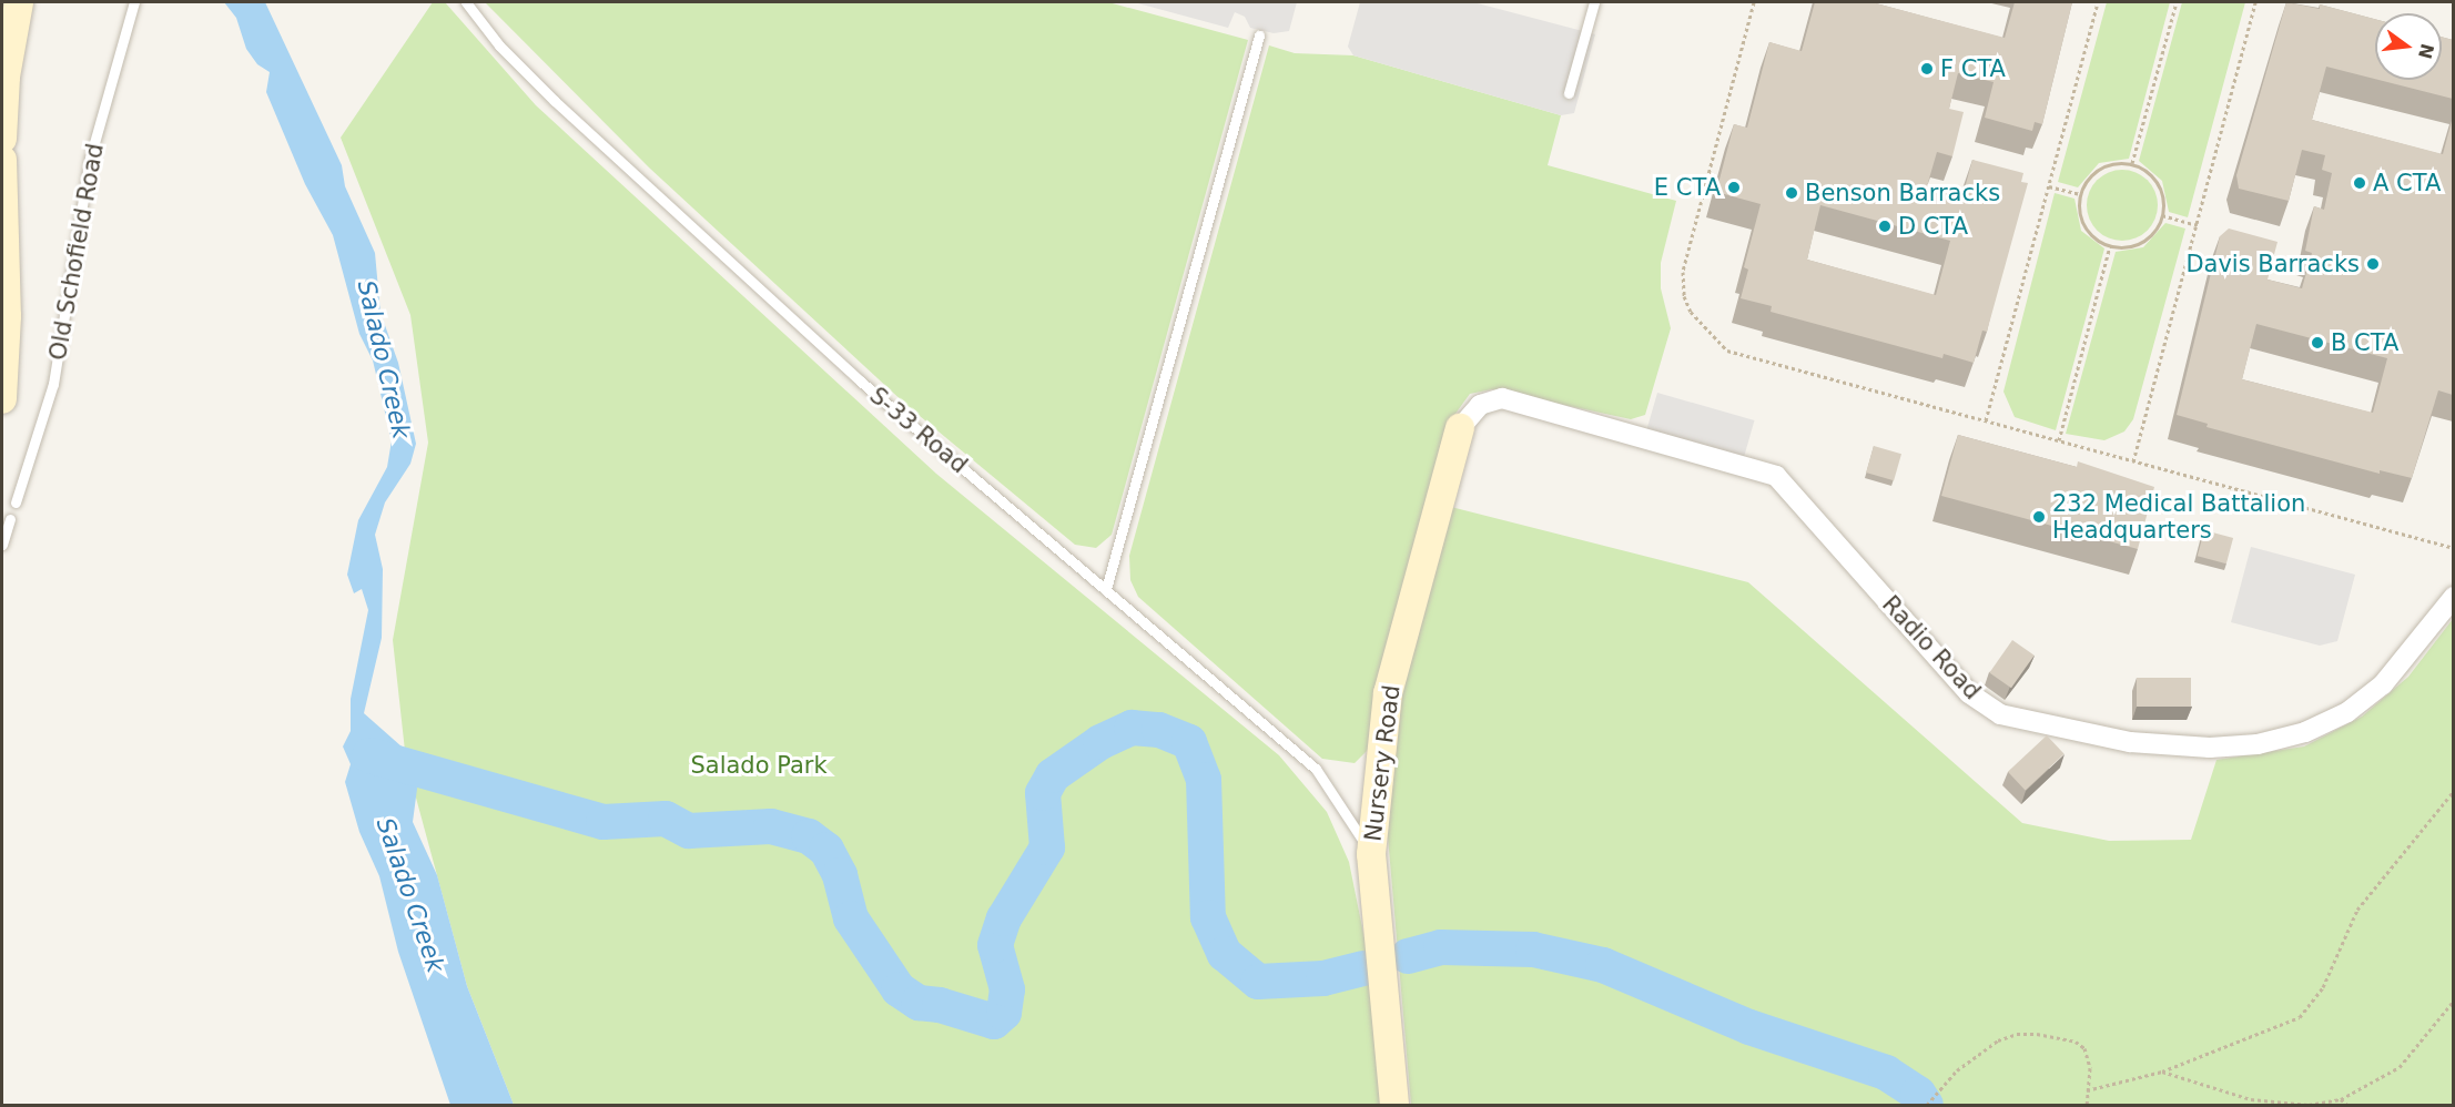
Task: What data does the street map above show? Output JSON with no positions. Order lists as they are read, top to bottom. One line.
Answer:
{"streets":{"street":["Radio Road","Nursery Road"],"lane":["Old Schofield Road","S-33 Road"]},"crossings":[["S-33 Road","Nursery Road"],["Radio Road","Nursery Road"]],"water":["Salado Creek"],"parks":["Salado Park"],"places":["F CTA","A CTA","E CTA","Benson Barracks","D CTA","Davis Barracks","B CTA","232 Medical Battalion Headquarters"],"north":"right"}
